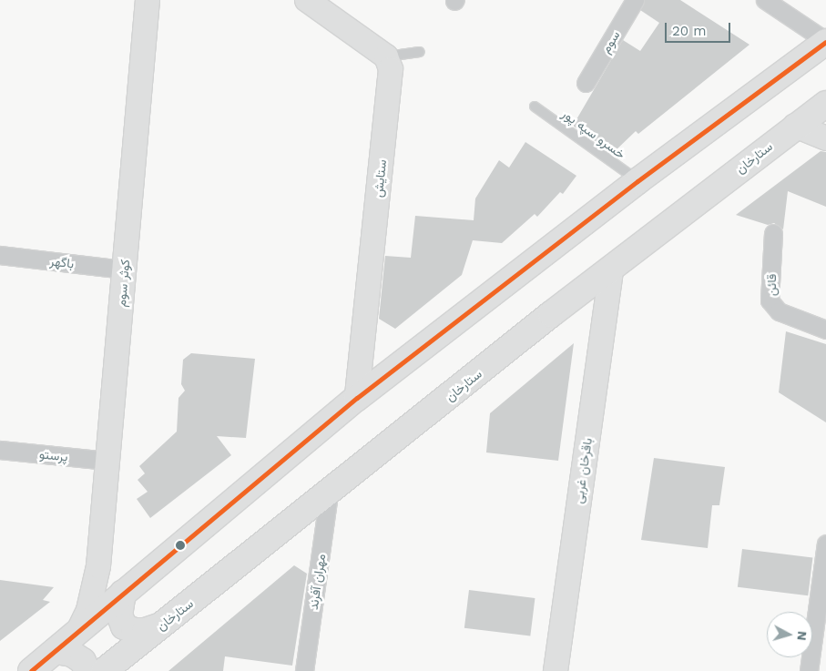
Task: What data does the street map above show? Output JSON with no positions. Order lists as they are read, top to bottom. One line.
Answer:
{"streets":{"main road":["ستارخان"],"street":["سوم","ستایش","باگهر","کوثر سوم","قائن","پرستو","باقرخان غربی","مهران آفرند"],"lane":["خسرو سپه پور"]},"crossings":[["ستارخان","باقرخان غربی"],["ستارخان","مهران آفرند"],["باگهر","کوثر سوم"],["کوثر سوم","پرستو"]],"scale_bar":"20 m","north":"right"}
